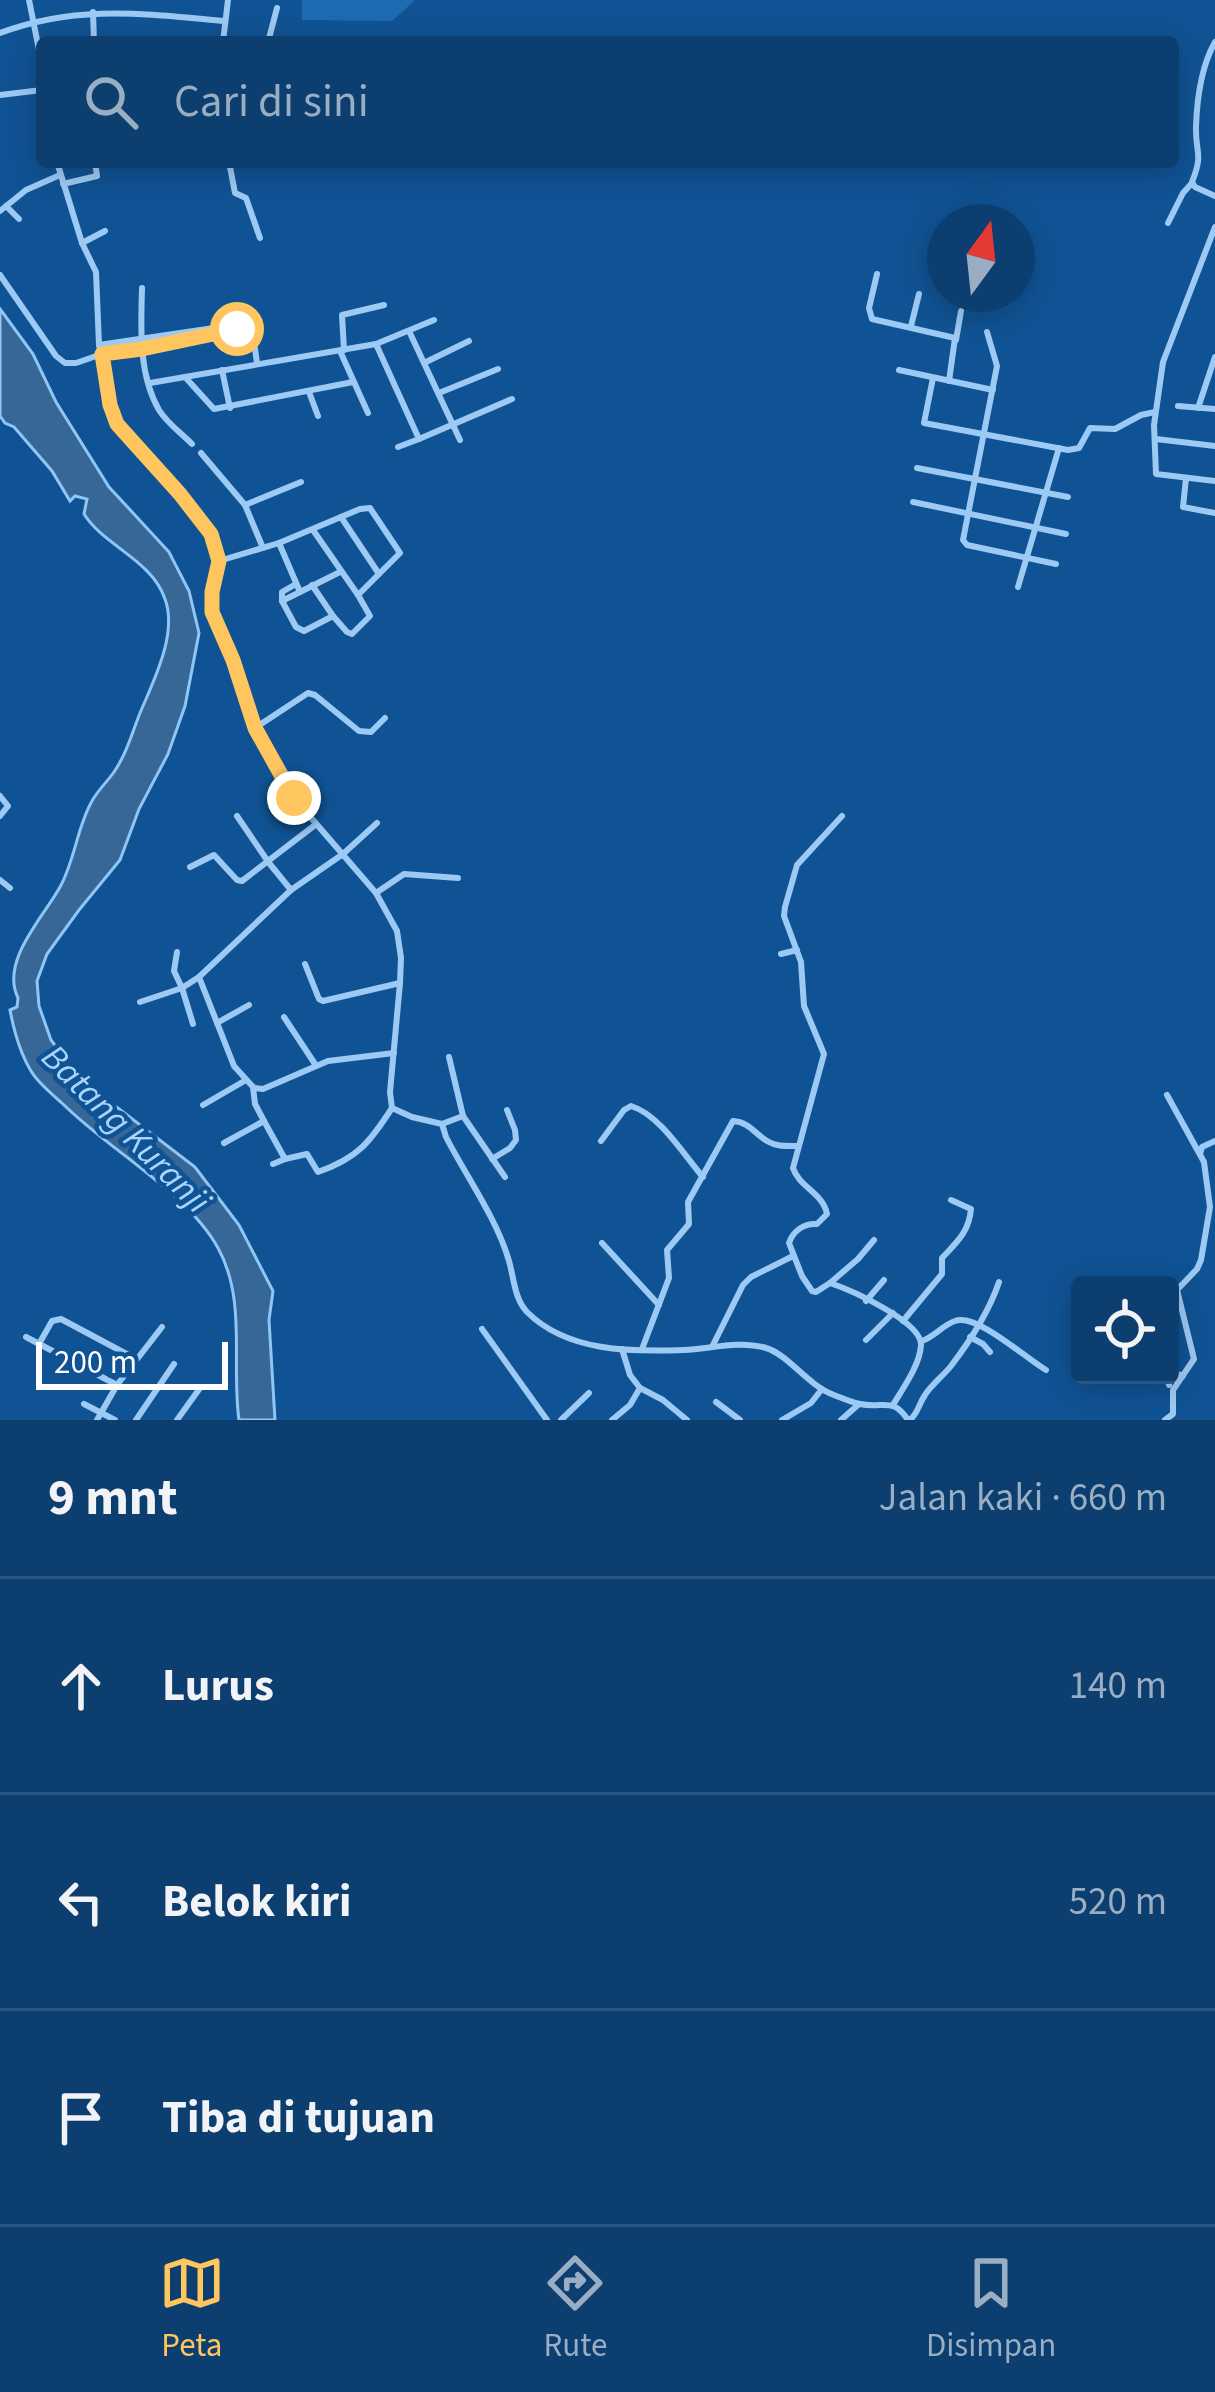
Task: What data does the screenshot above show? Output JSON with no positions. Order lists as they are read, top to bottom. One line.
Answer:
{"water":["Batang Kuranji"],"scale_bar":"200 m","north":"top","page":{"search":"Cari di sini","scale":"200 m","heading":["9 mnt","Jalan kaki · 660 m"],"list":[["Lurus","140 m"],["Belok kiri","520 m"],"Tiba di tujuan"],"nav":["Peta","Rute","Disimpan"]}}
